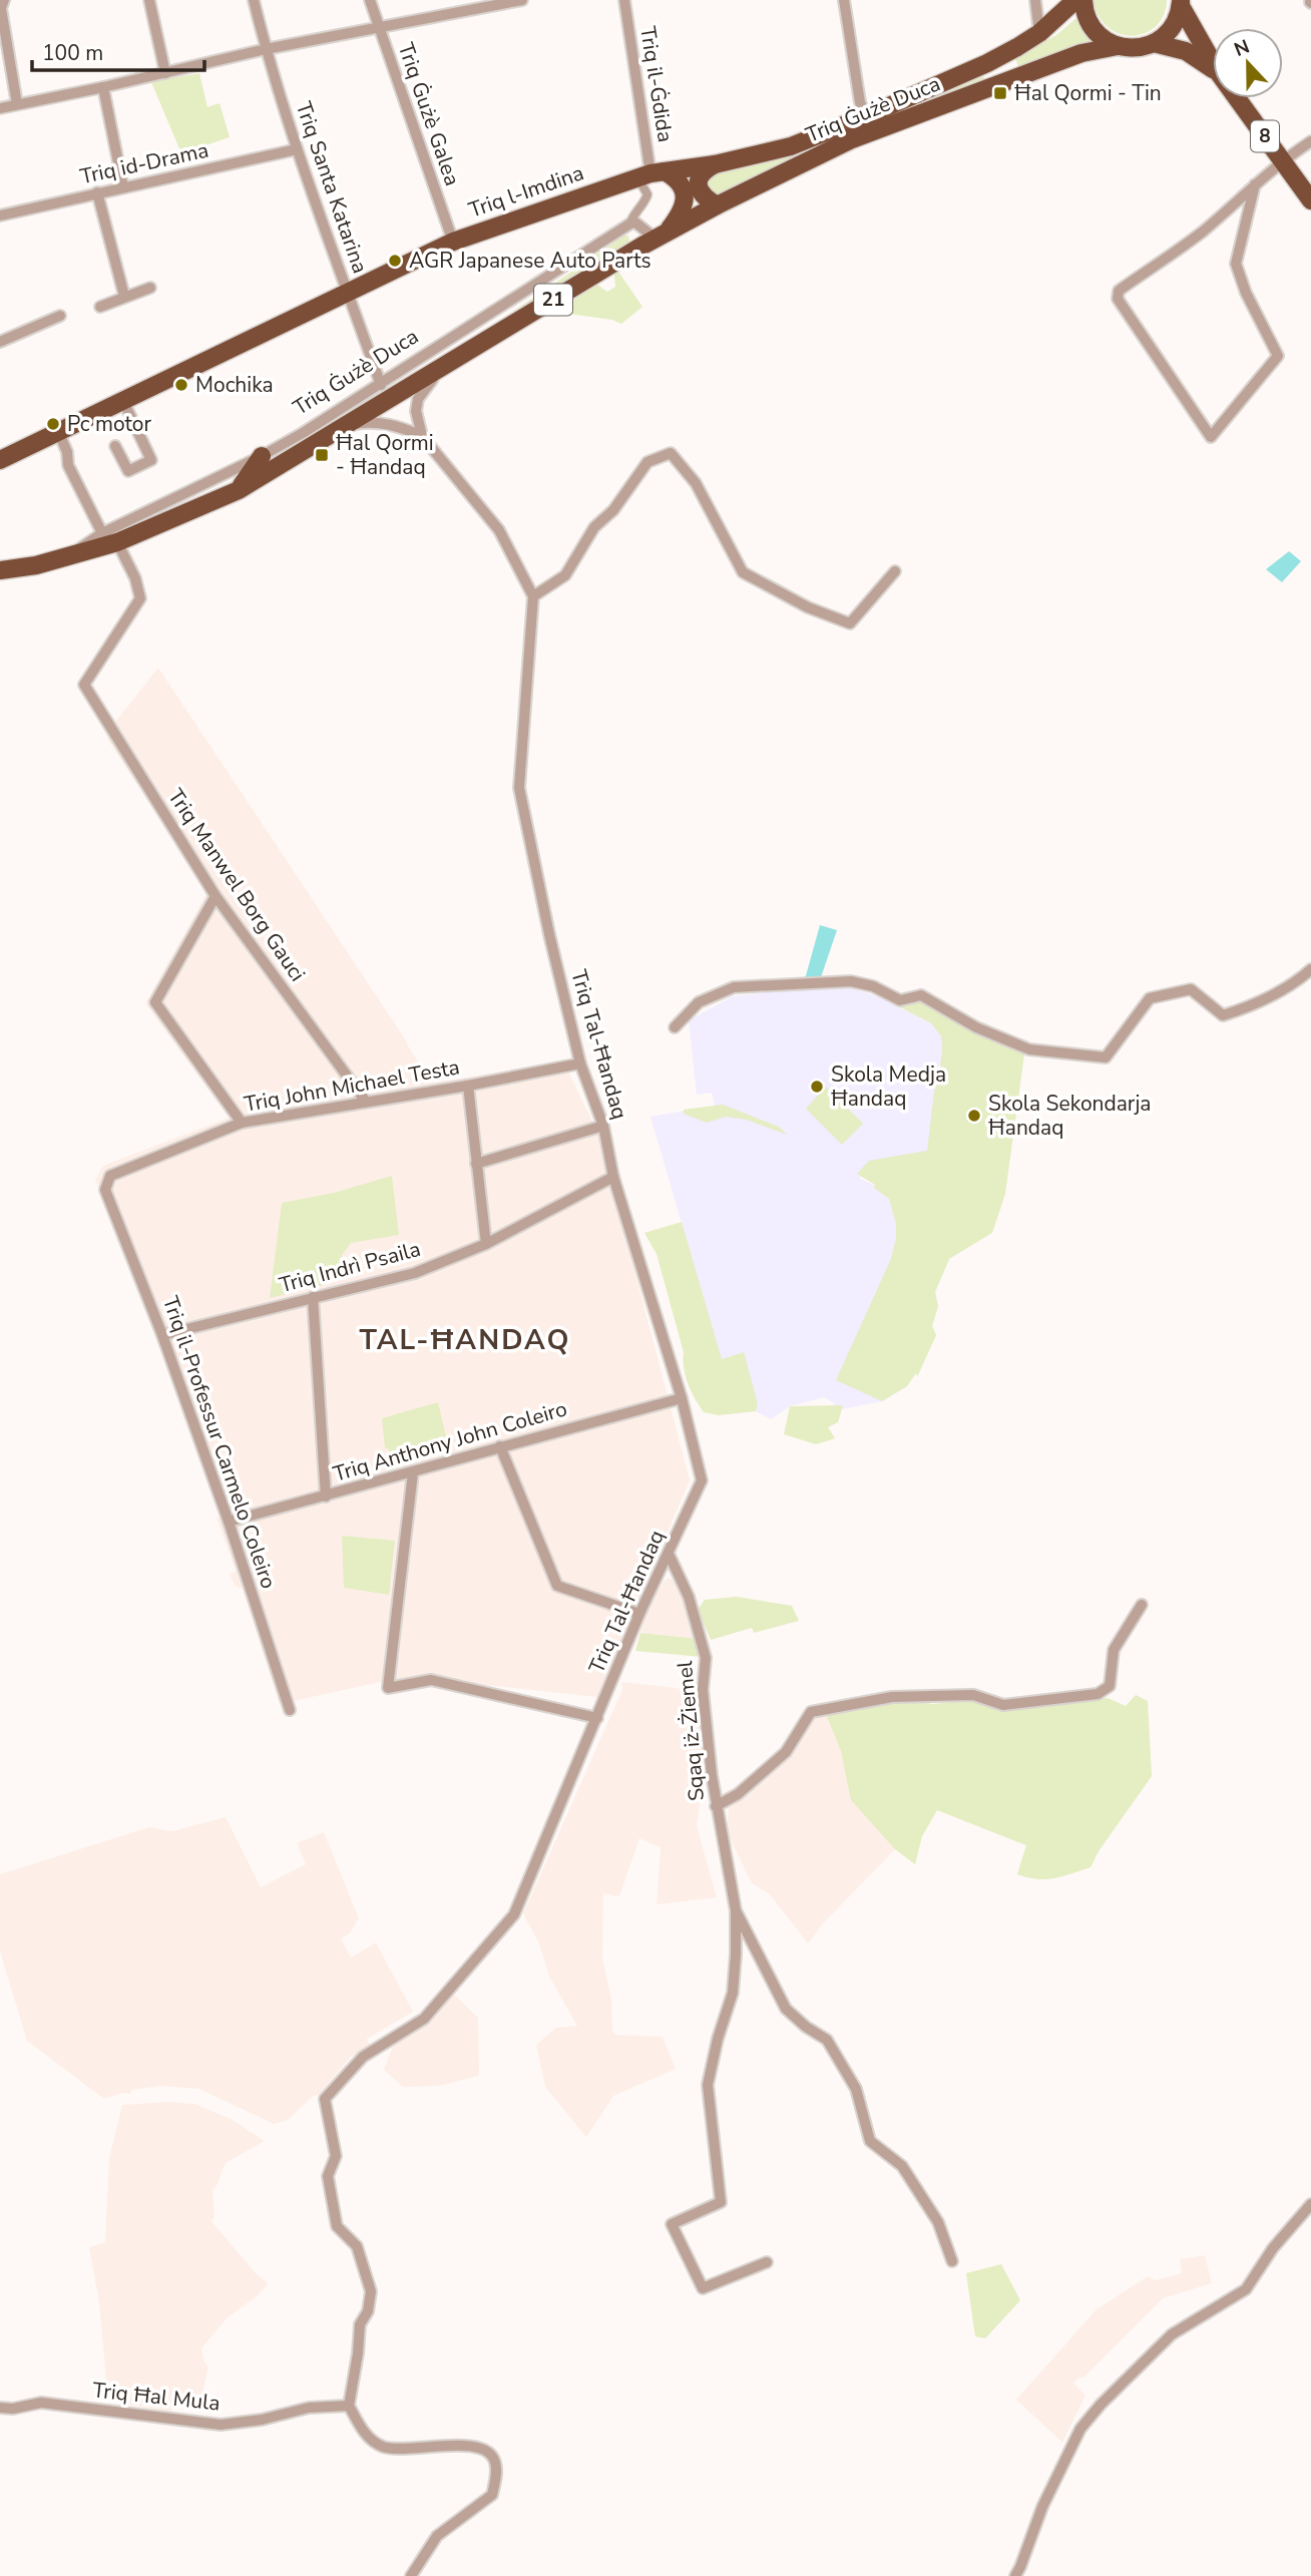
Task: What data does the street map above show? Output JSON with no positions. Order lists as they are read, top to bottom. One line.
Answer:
{"streets":{"highway":["Triq Ġużè Duca","8","Triq l-Imdina","21"],"street":["Triq il-Ġdida","Triq Ġużè Galea","Triq id-Drama","Triq Santa Katarina","Triq Manwel Borg Gauci","Triq Tal-Ħandaq","Triq John Michael Testa","Triq Indrì Psaila","Triq Anthony John Coleiro","Triq il-Professur Carmelo Coleiro","Sqaq iż-Żiemel","Triq Ħal Mula"]},"crossings":[["Triq il-Ġdida","Triq l-Imdina"],["Triq Ġużè Duca","8"],["Triq Ġużè Duca","Triq Santa Katarina"],["Triq Ġużè Duca","Triq Manwel Borg Gauci"],["Triq Ġużè Galea","Triq l-Imdina"],["Triq id-Drama","Triq Santa Katarina"],["Triq Santa Katarina","Triq l-Imdina"],["Triq Manwel Borg Gauci","Triq John Michael Testa"],["Triq Tal-Ħandaq","Triq John Michael Testa"],["Triq Tal-Ħandaq","Triq Indrì Psaila"],["Triq Tal-Ħandaq","Triq Anthony John Coleiro"],["Triq Tal-Ħandaq","Sqaq iż-Żiemel"],["Triq Tal-Ħandaq","Triq Ħal Mula"],["Triq John Michael Testa","Triq il-Professur Carmelo Coleiro"],["Triq Indrì Psaila","Triq il-Professur Carmelo Coleiro"],["Triq Anthony John Coleiro","Triq il-Professur Carmelo Coleiro"]],"districts":["TAL-ĦANDAQ"],"places":{"transit":["Ħal Qormi - Tin","Ħal Qormi - Ħandaq"],"other":["AGR Japanese Auto Parts","Mochika","Pc motor","Skola Medja Ħandaq","Skola Sekondarja Ħandaq"]},"scale_bar":"100 m","north":"top"}
